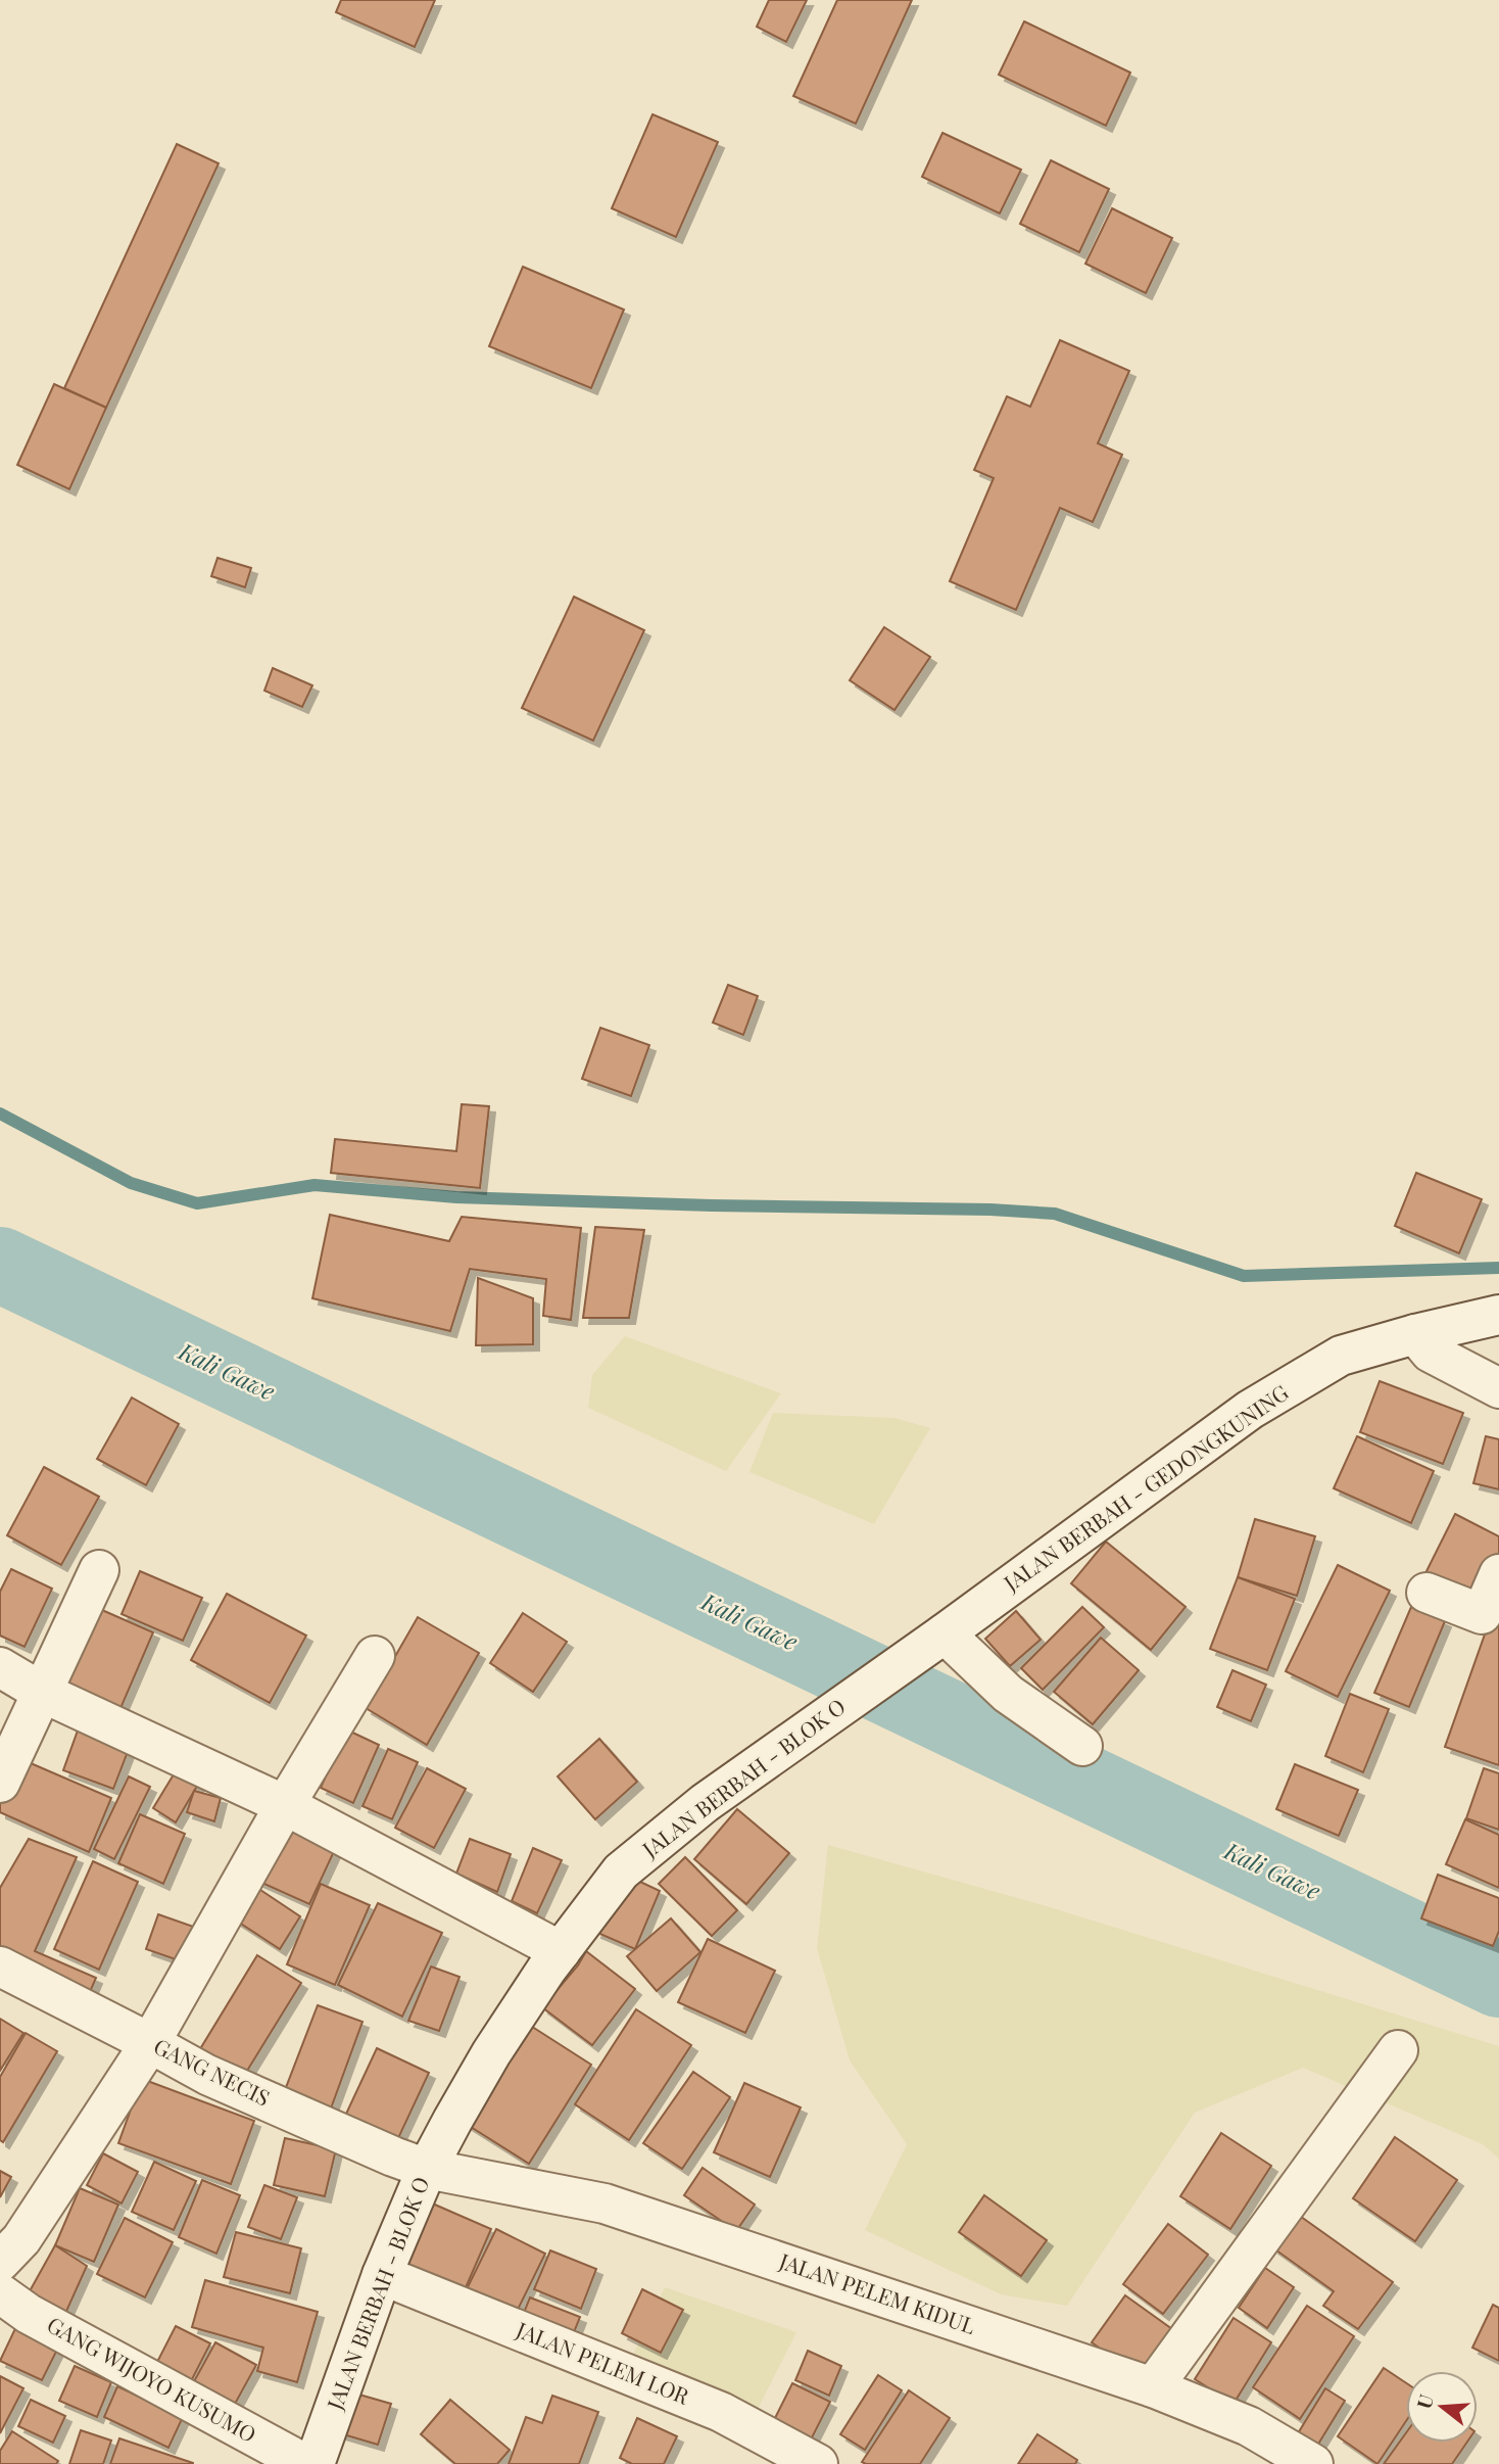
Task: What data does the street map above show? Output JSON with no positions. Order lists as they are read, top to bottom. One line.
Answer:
{"streets":{"street":["JALAN BERBAH - GEDONGKUNING","JALAN BERBAH - BLOK O","GANG NECIS","JALAN PELEM KIDUL","JALAN PELEM LOR","GANG WIJOYO KUSUMO"]},"crossings":[["JALAN BERBAH - GEDONGKUNING","JALAN BERBAH - BLOK O"],["JALAN BERBAH - BLOK O","GANG NECIS"],["JALAN BERBAH - BLOK O","JALAN PELEM KIDUL"],["JALAN BERBAH - BLOK O","JALAN PELEM LOR"],["GANG NECIS","JALAN PELEM KIDUL"]],"water":["Kali Gawe"],"north":"left"}
